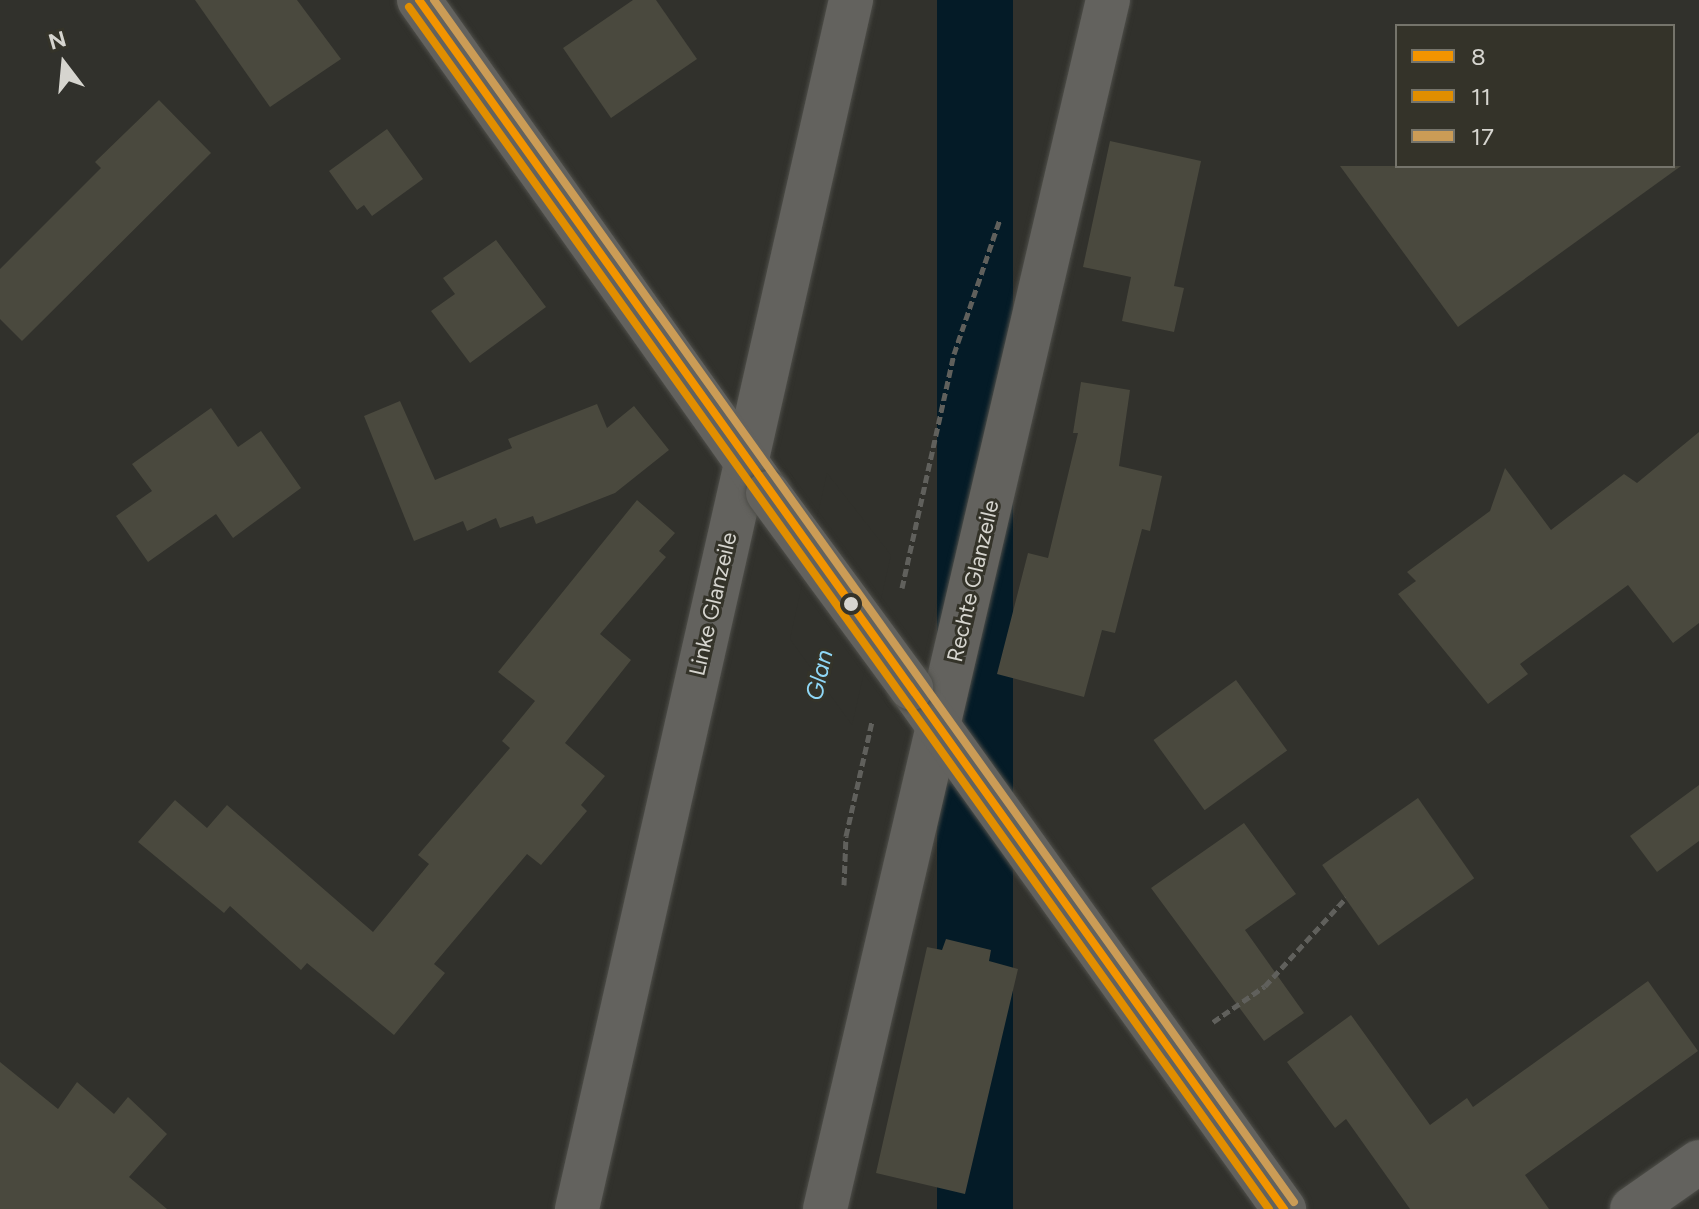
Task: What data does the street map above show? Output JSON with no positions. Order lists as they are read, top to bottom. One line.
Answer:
{"streets":{"street":["Rechte Glanzeile","Linke Glanzeile"]},"water":["Glan"],"lines":["transit line 8","transit line 17","transit line 11"],"legend":["8","11","17"],"north":"top"}
